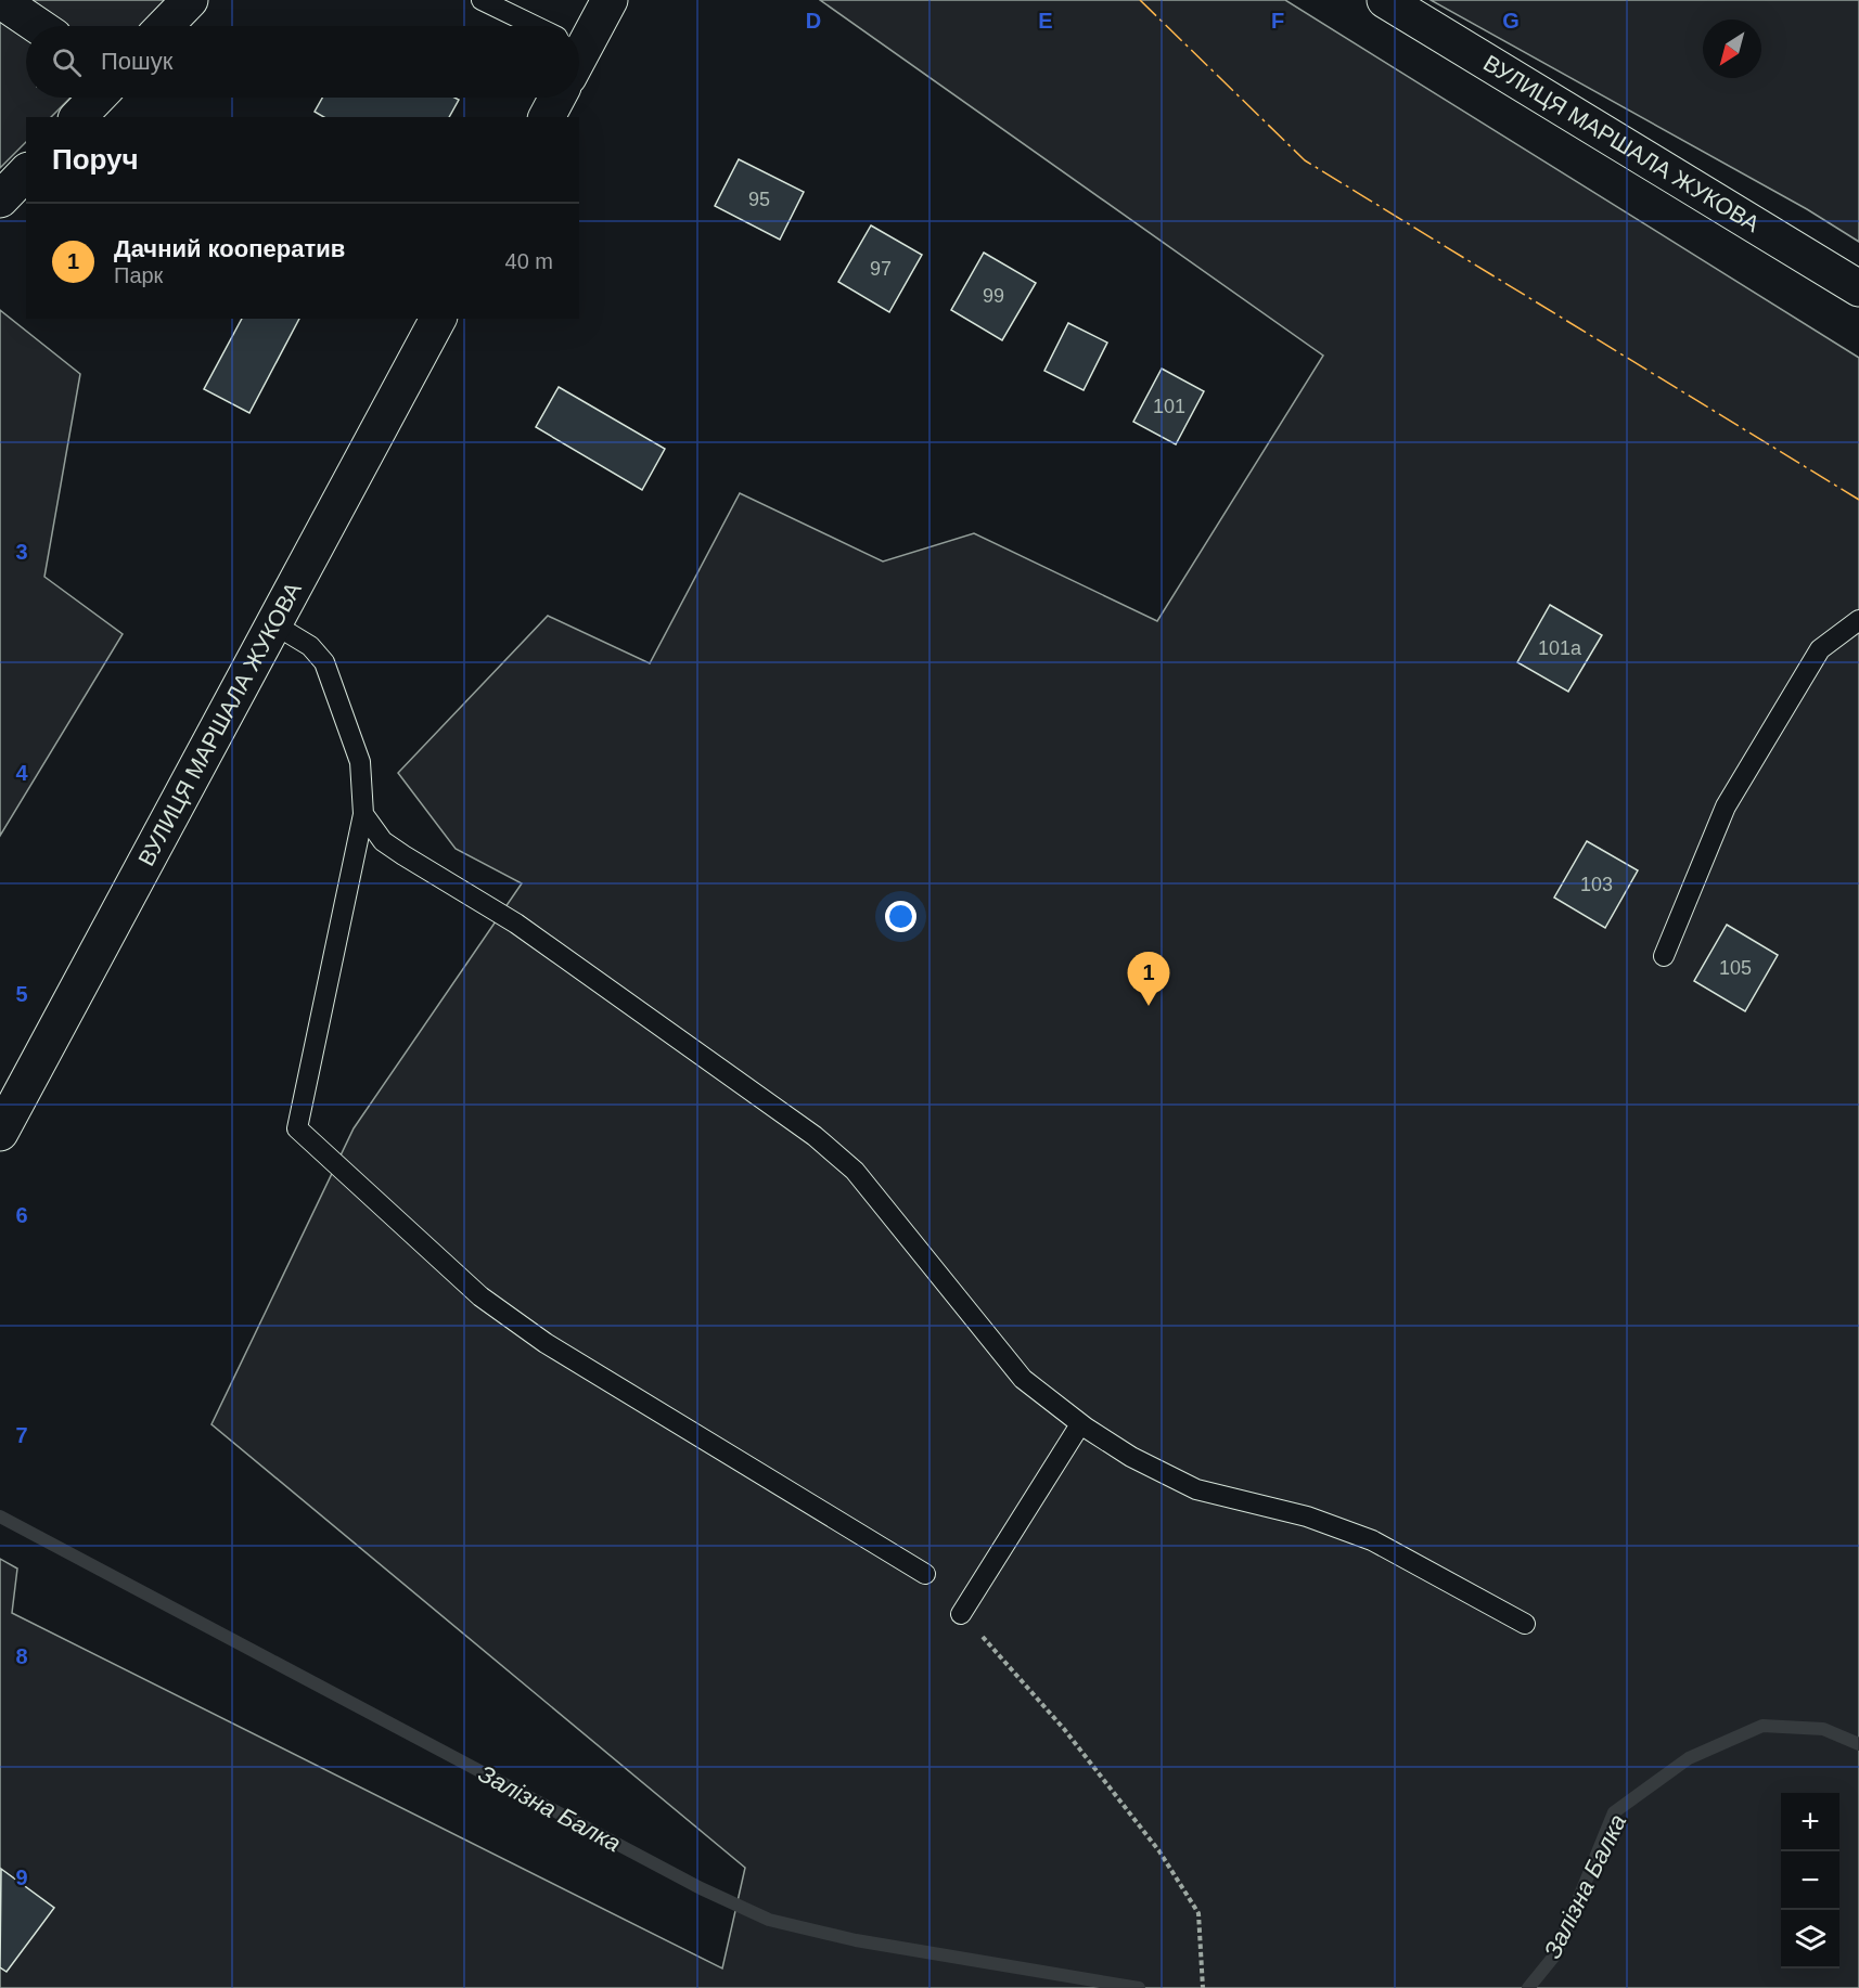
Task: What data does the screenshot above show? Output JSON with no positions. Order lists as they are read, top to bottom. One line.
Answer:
{"streets":{"main road":["ВУЛИЦЯ МАРШАЛА ЖУКОВА"]},"water":["Залізна Балка"],"house_numbers":["95","97","99","101","101а","103","105"],"north":"bottom left","page":{"search":"Пошук","heading":"Поруч","list":[{"mark":"1","name":"Дачний кооператив","note":"Парк","value":"40 m"}],"pins":"1","map_buttons":["+","−"]},"grid":{"columns":["D","E","F","G"],"rows":["3","4","5","6","7","8","9"]}}
